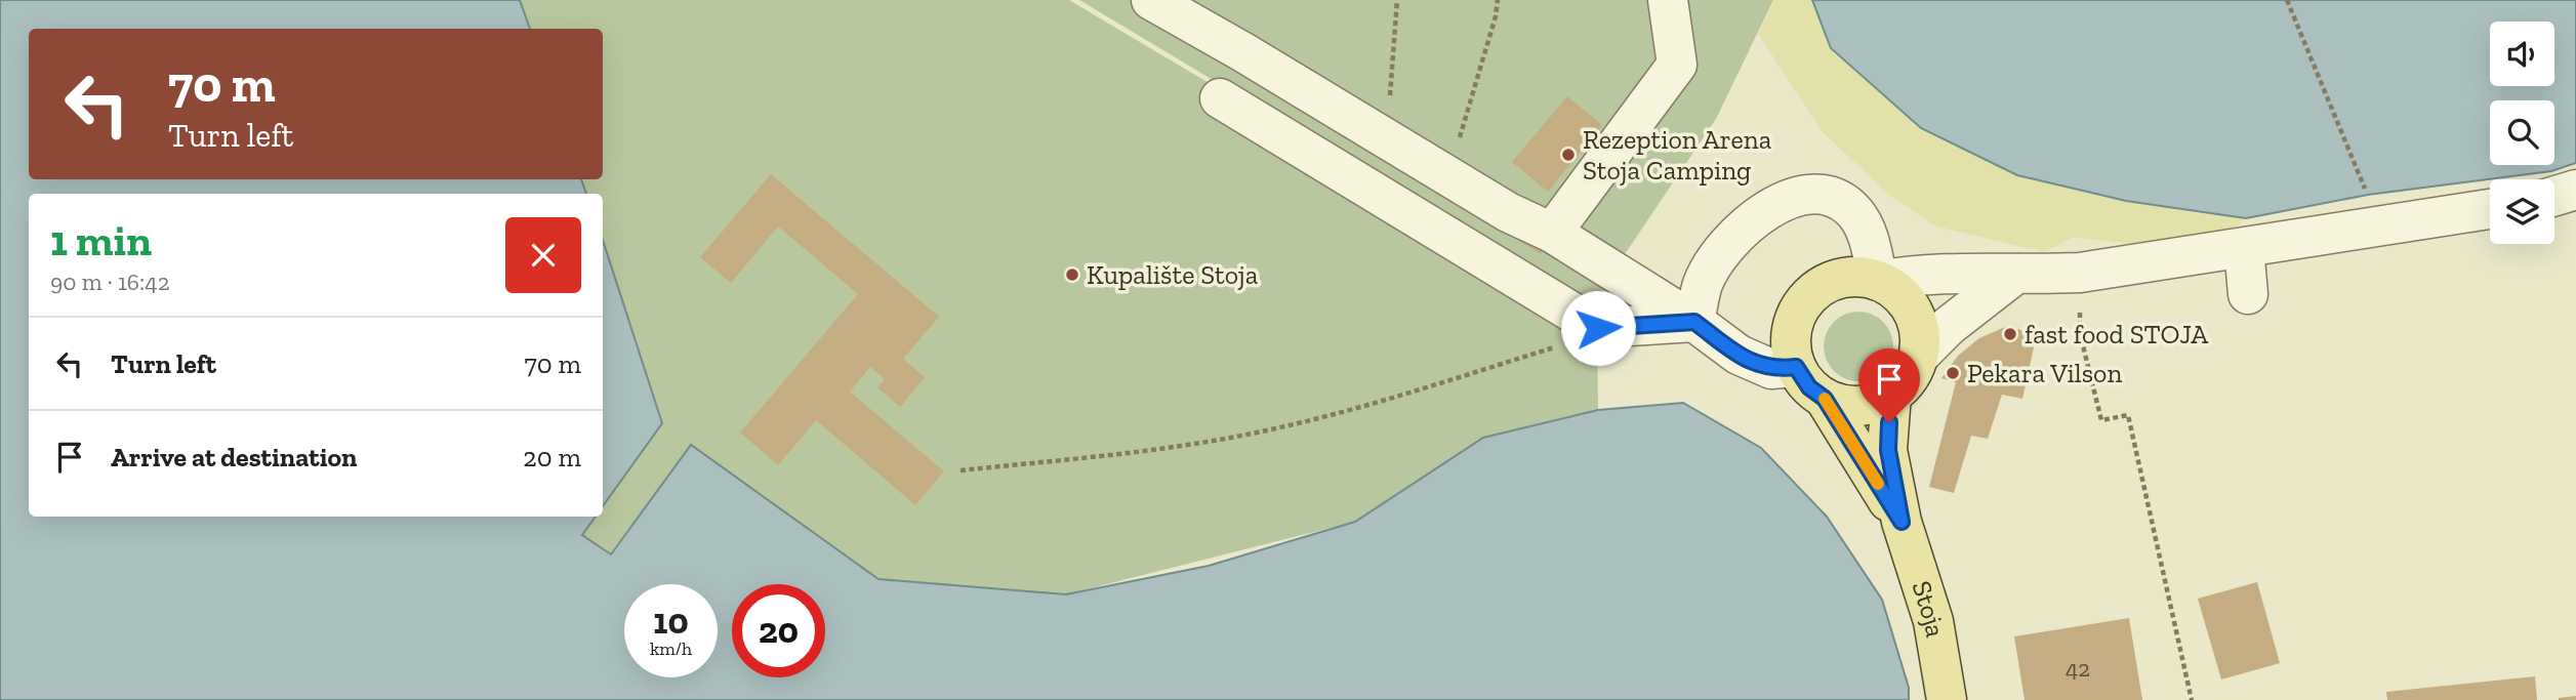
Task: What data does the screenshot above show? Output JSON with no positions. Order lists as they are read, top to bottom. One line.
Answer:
{"streets":{"main road":["Stoja"]},"places":["Rezeption Arena Stoja Camping","Kupalište Stoja","fast food STOJA","Pekara Vilson"],"house_numbers":["42"],"page":{"turn":["70 m","Turn left"],"heading":["1 min","90 m · 16:42"],"list":[{"name":"Turn left","value":"70 m"},{"name":"Arrive at destination","value":"20 m"}],"speed":"10 km/h","limit":"20"}}
